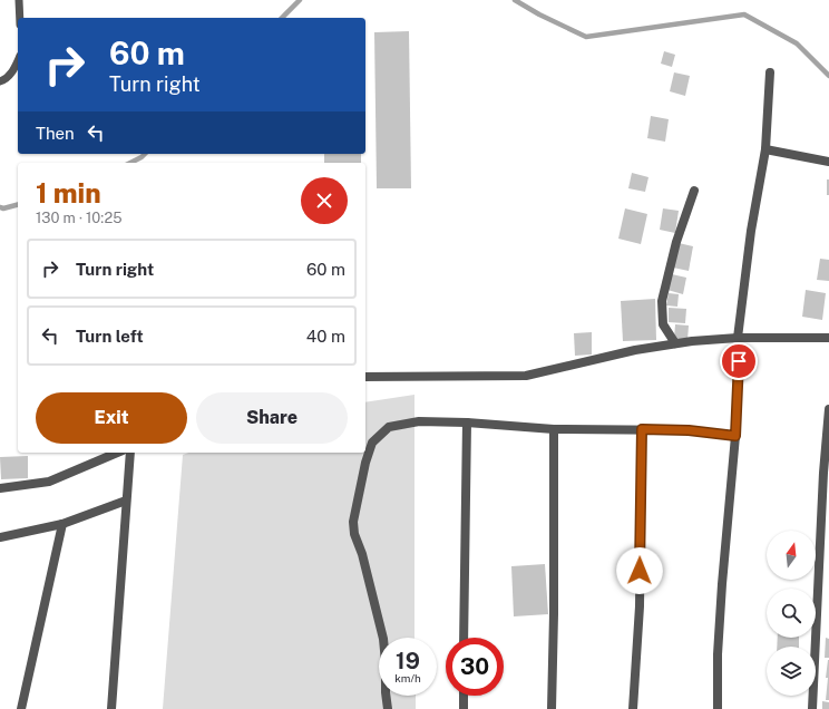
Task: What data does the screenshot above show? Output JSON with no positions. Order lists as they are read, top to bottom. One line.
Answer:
{"north":"top","page":{"turn":["60 m","Turn right"],"then":"Then","heading":["1 min","130 m · 10:25"],"list":[{"name":"Turn right","value":"60 m"},{"name":"Turn left","value":"40 m"}],"buttons":["Exit","Share"],"speed":"19 km/h","limit":"30"}}
